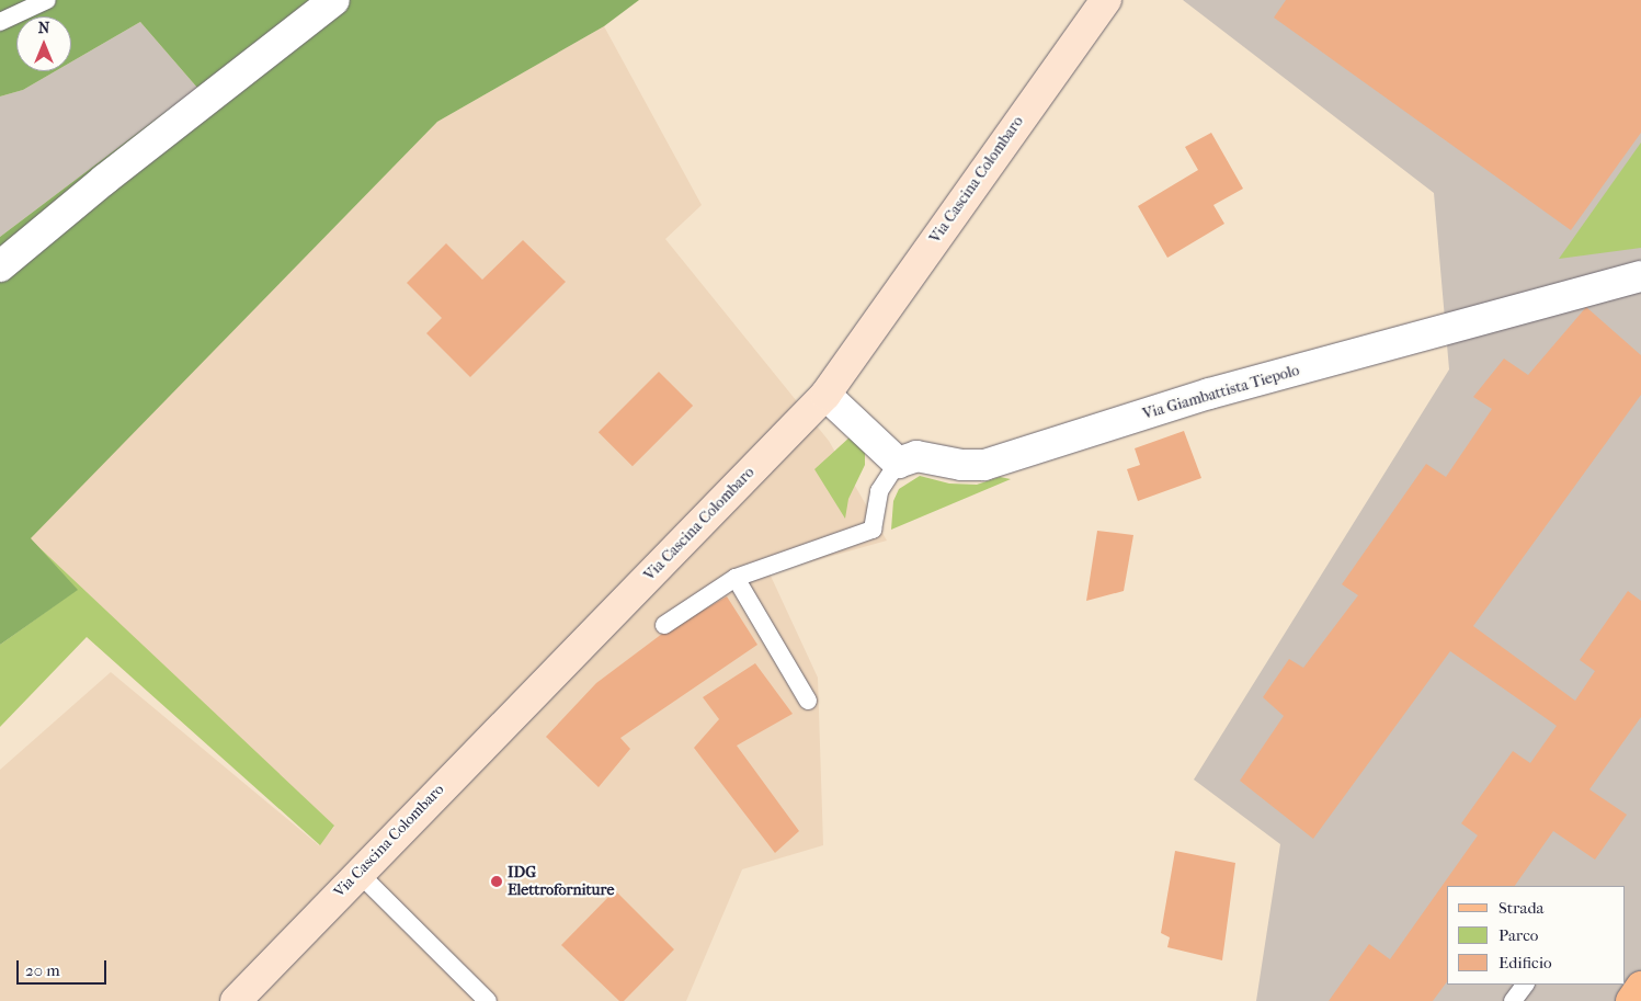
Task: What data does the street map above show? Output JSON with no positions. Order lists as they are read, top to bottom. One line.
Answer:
{"streets":{"main road":["Via Cascina Colombaro"],"street":["Via Giambattista Tiepolo"]},"places":["IDG Elettroforniture"],"legend":["Strada","Parco","Edificio"],"scale_bar":"20 m","north":"top"}
